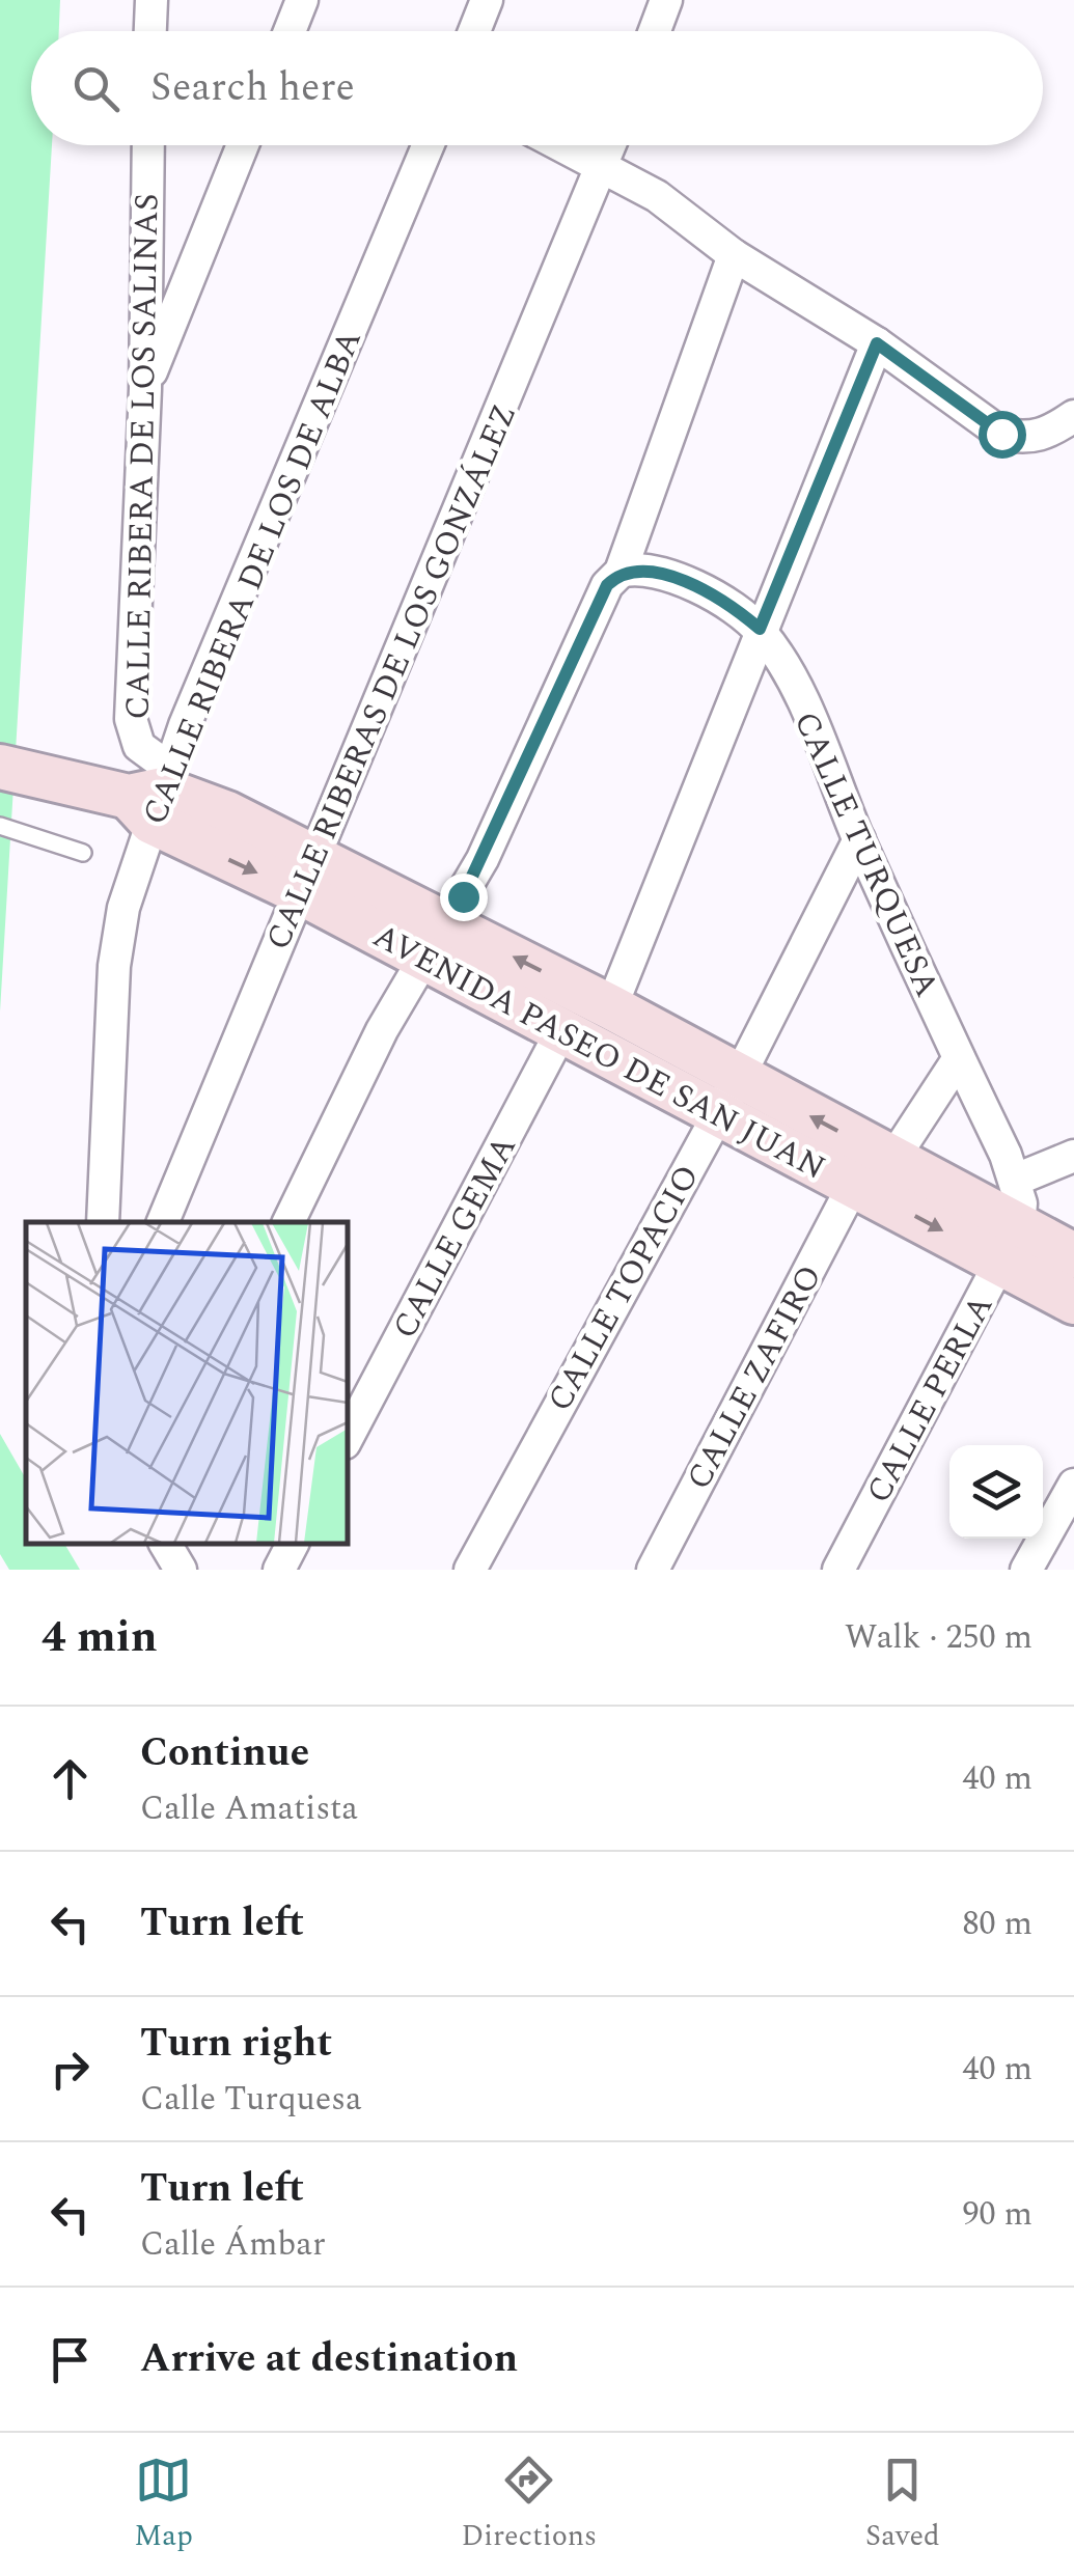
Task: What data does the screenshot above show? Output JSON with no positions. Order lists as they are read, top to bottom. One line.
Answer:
{"streets":{"street":["CALLE RIBERA DE LOS SALINAS","CALLE RIBERA DE LOS DE ALBA","CALLE RIBERAS DE LOS GONZÁLEZ","CALLE TURQUESA","AVENIDA PASEO DE SAN JUAN","CALLE GEMA","CALLE TOPACIO","CALLE ZAFIRO","CALLE PERLA"]},"crossings":[["CALLE RIBERA DE LOS SALINAS","CALLE RIBERA DE LOS DE ALBA"],["CALLE RIBERA DE LOS SALINAS","AVENIDA PASEO DE SAN JUAN"],["CALLE RIBERA DE LOS DE ALBA","AVENIDA PASEO DE SAN JUAN"],["CALLE RIBERAS DE LOS GONZÁLEZ","AVENIDA PASEO DE SAN JUAN"],["CALLE TURQUESA","AVENIDA PASEO DE SAN JUAN"],["CALLE TURQUESA","CALLE TOPACIO"],["CALLE TURQUESA","CALLE PERLA"],["AVENIDA PASEO DE SAN JUAN","CALLE GEMA"],["AVENIDA PASEO DE SAN JUAN","CALLE TOPACIO"],["AVENIDA PASEO DE SAN JUAN","CALLE ZAFIRO"],["AVENIDA PASEO DE SAN JUAN","CALLE PERLA"]],"page":{"search":"Search here","heading":["4 min","Walk · 250 m"],"list":[["Continue","Calle Amatista","40 m"],["Turn left","80 m"],["Turn right","Calle Turquesa","40 m"],["Turn left","Calle Ámbar","90 m"],"Arrive at destination"],"nav":["Map","Directions","Saved"]}}
